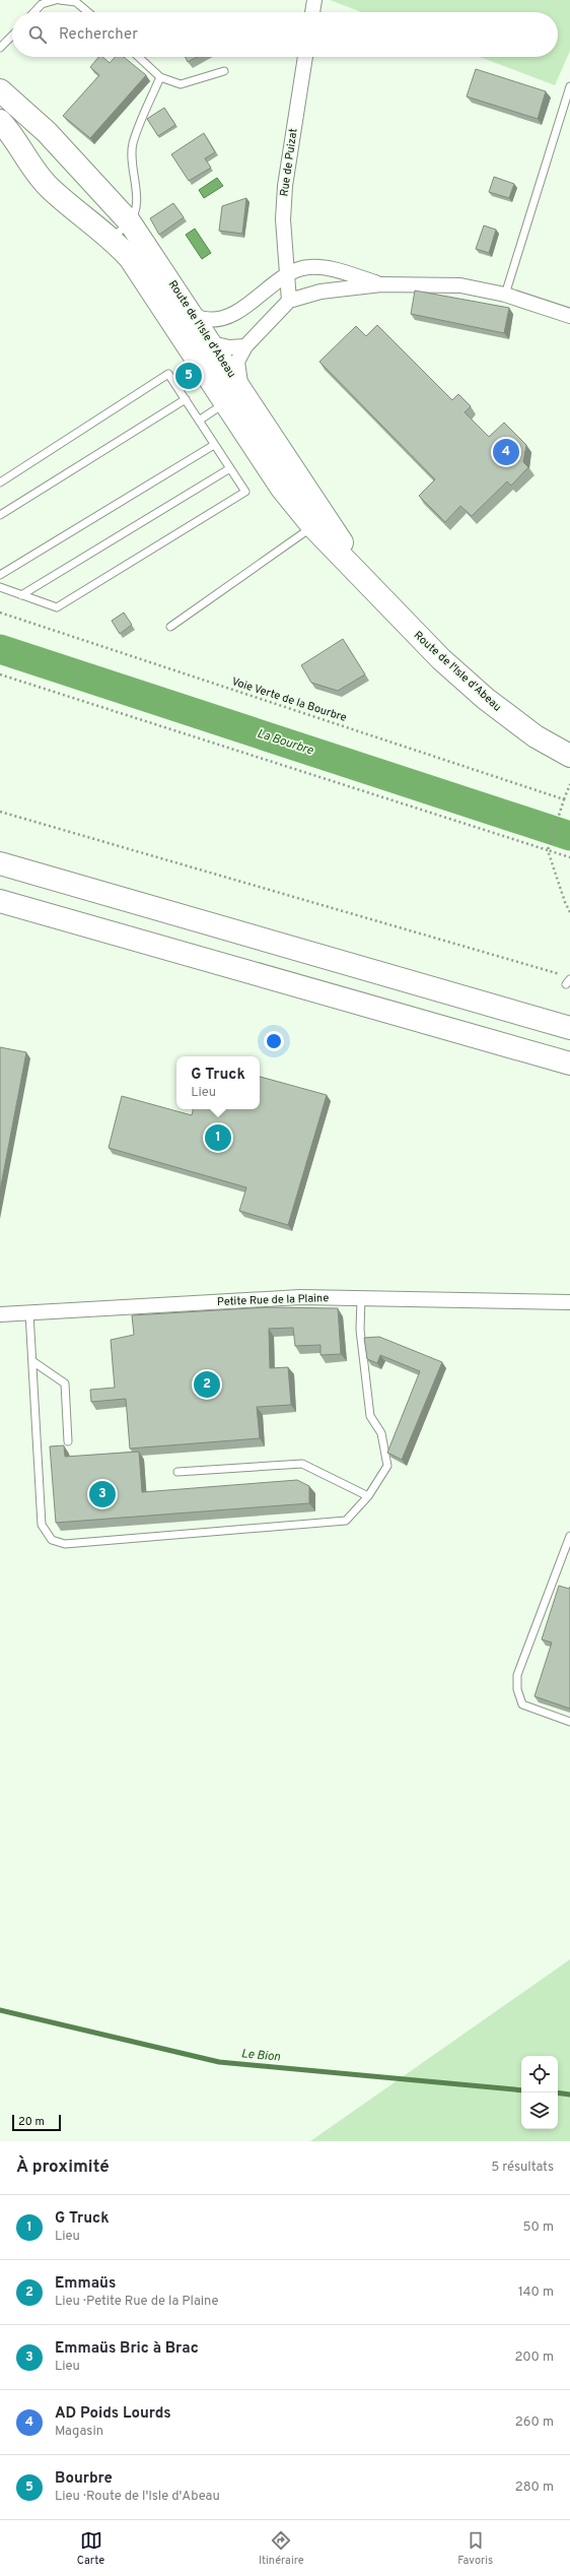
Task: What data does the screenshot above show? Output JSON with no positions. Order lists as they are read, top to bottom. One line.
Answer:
{"streets":{"main road":["Route de l'Isle d'Abeau"],"street":["Rue de Puizat","Petite Rue de la Plaine"],"path":["Voie Verte de la Bourbre"]},"water":["La Bourbre","Le Bion"],"scale_bar":"20 m","page":{"search":"Rechercher","pins":["5","4","1","2","3"],"popup":["G Truck","Lieu"],"scale":"20 m","heading":["À proximité","5 résultats"],"list":[{"mark":"1","name":"G Truck","note":"Lieu","value":"50 m"},{"mark":"2","name":"Emmaüs","note":"Lieu · Petite Rue de la Plaine","value":"140 m"},{"mark":"3","name":"Emmaüs Bric à Brac","note":"Lieu","value":"200 m"},{"mark":"4","name":"AD Poids Lourds","note":"Magasin","value":"260 m"},{"mark":"5","name":"Bourbre","note":"Lieu · Route de l'Isle d'Abeau","value":"280 m"}],"nav":["Carte","Itinéraire","Favoris"]}}
